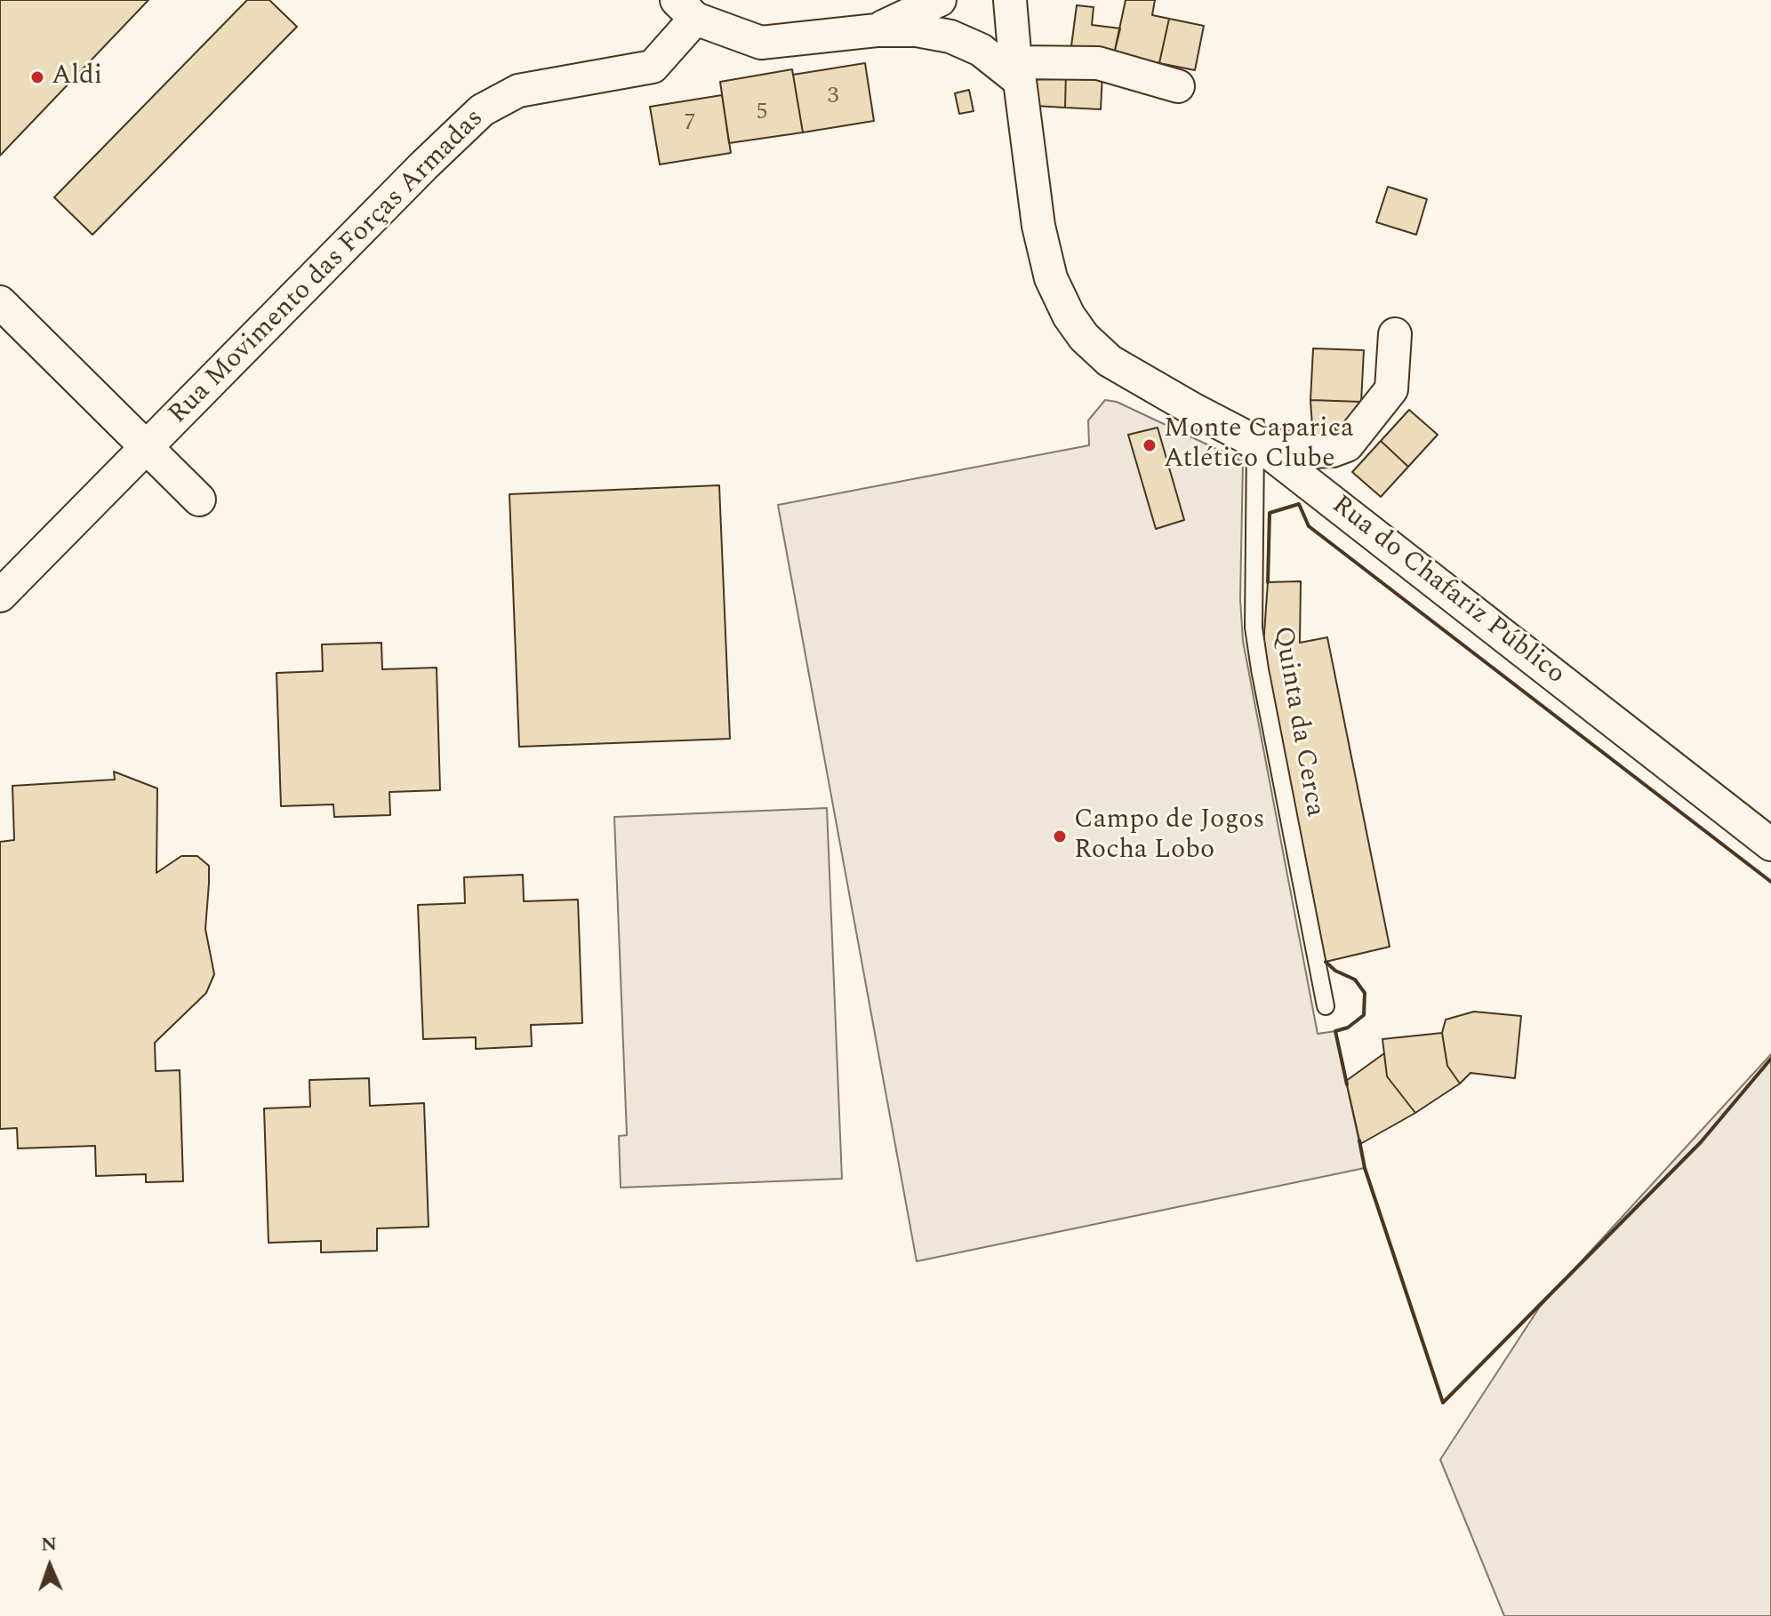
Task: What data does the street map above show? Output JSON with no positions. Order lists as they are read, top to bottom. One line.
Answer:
{"streets":{"street":["Rua Movimento das Forças Armadas","Rua do Chafariz Público"],"lane":["Quinta da Cerca"]},"crossings":[["Rua do Chafariz Público","Quinta da Cerca"]],"places":["Aldi","Monte Caparica Atlético Clube","Campo de Jogos Rocha Lobo"],"house_numbers":["3","5","7"],"north":"top"}
